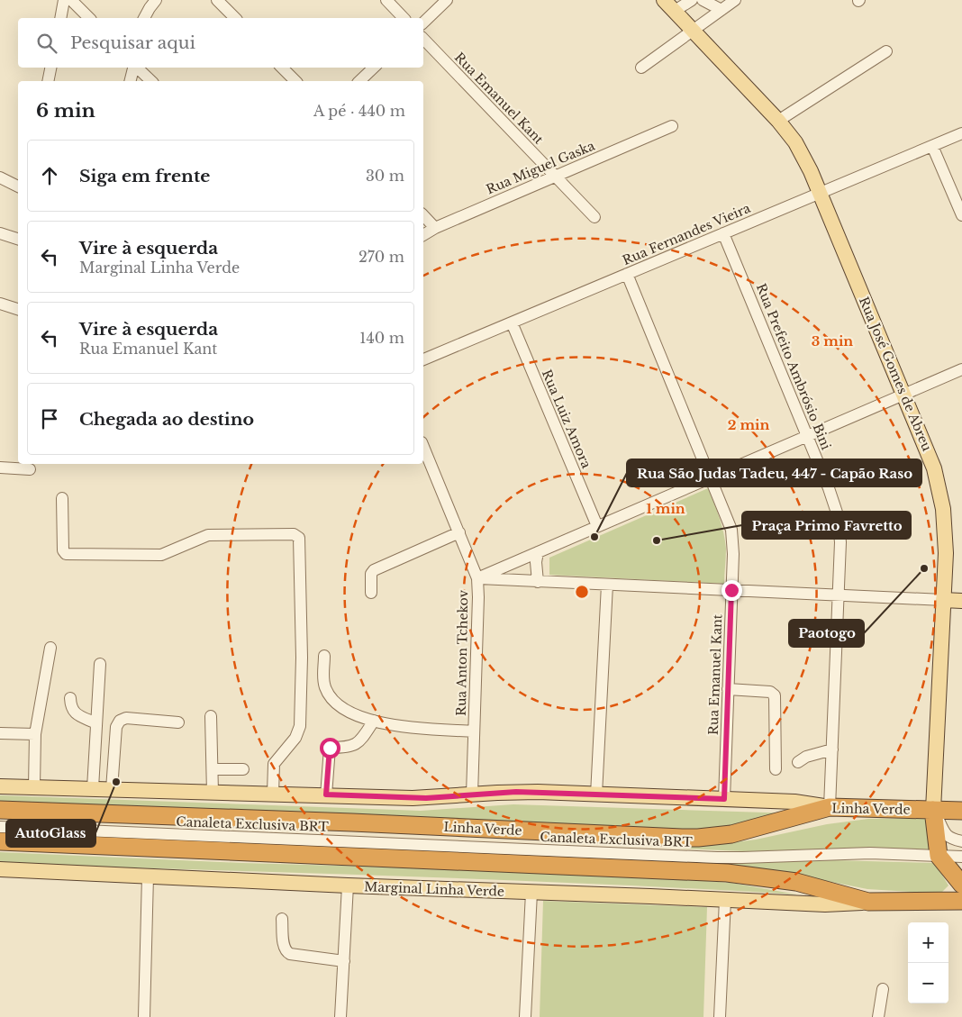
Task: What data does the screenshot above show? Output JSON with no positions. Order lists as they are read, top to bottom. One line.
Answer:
{"streets":{"highway":["Linha Verde"],"main road":["Rua José Gomes de Abreu","Marginal Linha Verde"],"street":["Rua Emanuel Kant","Rua Miguel Gaska","Rua Fernandes Vieira","Rua Prefeito Ambrósio Bini","Rua Luiz Amora","Rua Anton Tchekov","Canaleta Exclusiva BRT"]},"crossings":[["Rua Emanuel Kant","Rua Miguel Gaska"],["Rua Emanuel Kant","Rua Fernandes Vieira"],["Rua Fernandes Vieira","Rua Prefeito Ambrósio Bini"],["Rua Fernandes Vieira","Rua José Gomes de Abreu"],["Rua Fernandes Vieira","Rua Luiz Amora"],["Rua Prefeito Ambrósio Bini","Linha Verde"],["Rua José Gomes de Abreu","Linha Verde"]],"places":["Rua São Judas Tadeu, 447 - Capão Raso","Praça Primo Favretto","Paotogo","AutoGlass"],"page":{"search":"Pesquisar aqui","heading":["6 min","A pé · 440 m"],"list":[["Siga em frente","30 m"],["Vire à esquerda","Marginal Linha Verde","270 m"],["Vire à esquerda","Rua Emanuel Kant","140 m"],"Chegada ao destino"],"map_buttons":["+","−"]},"rings":["3 min","2 min","1 min"]}
